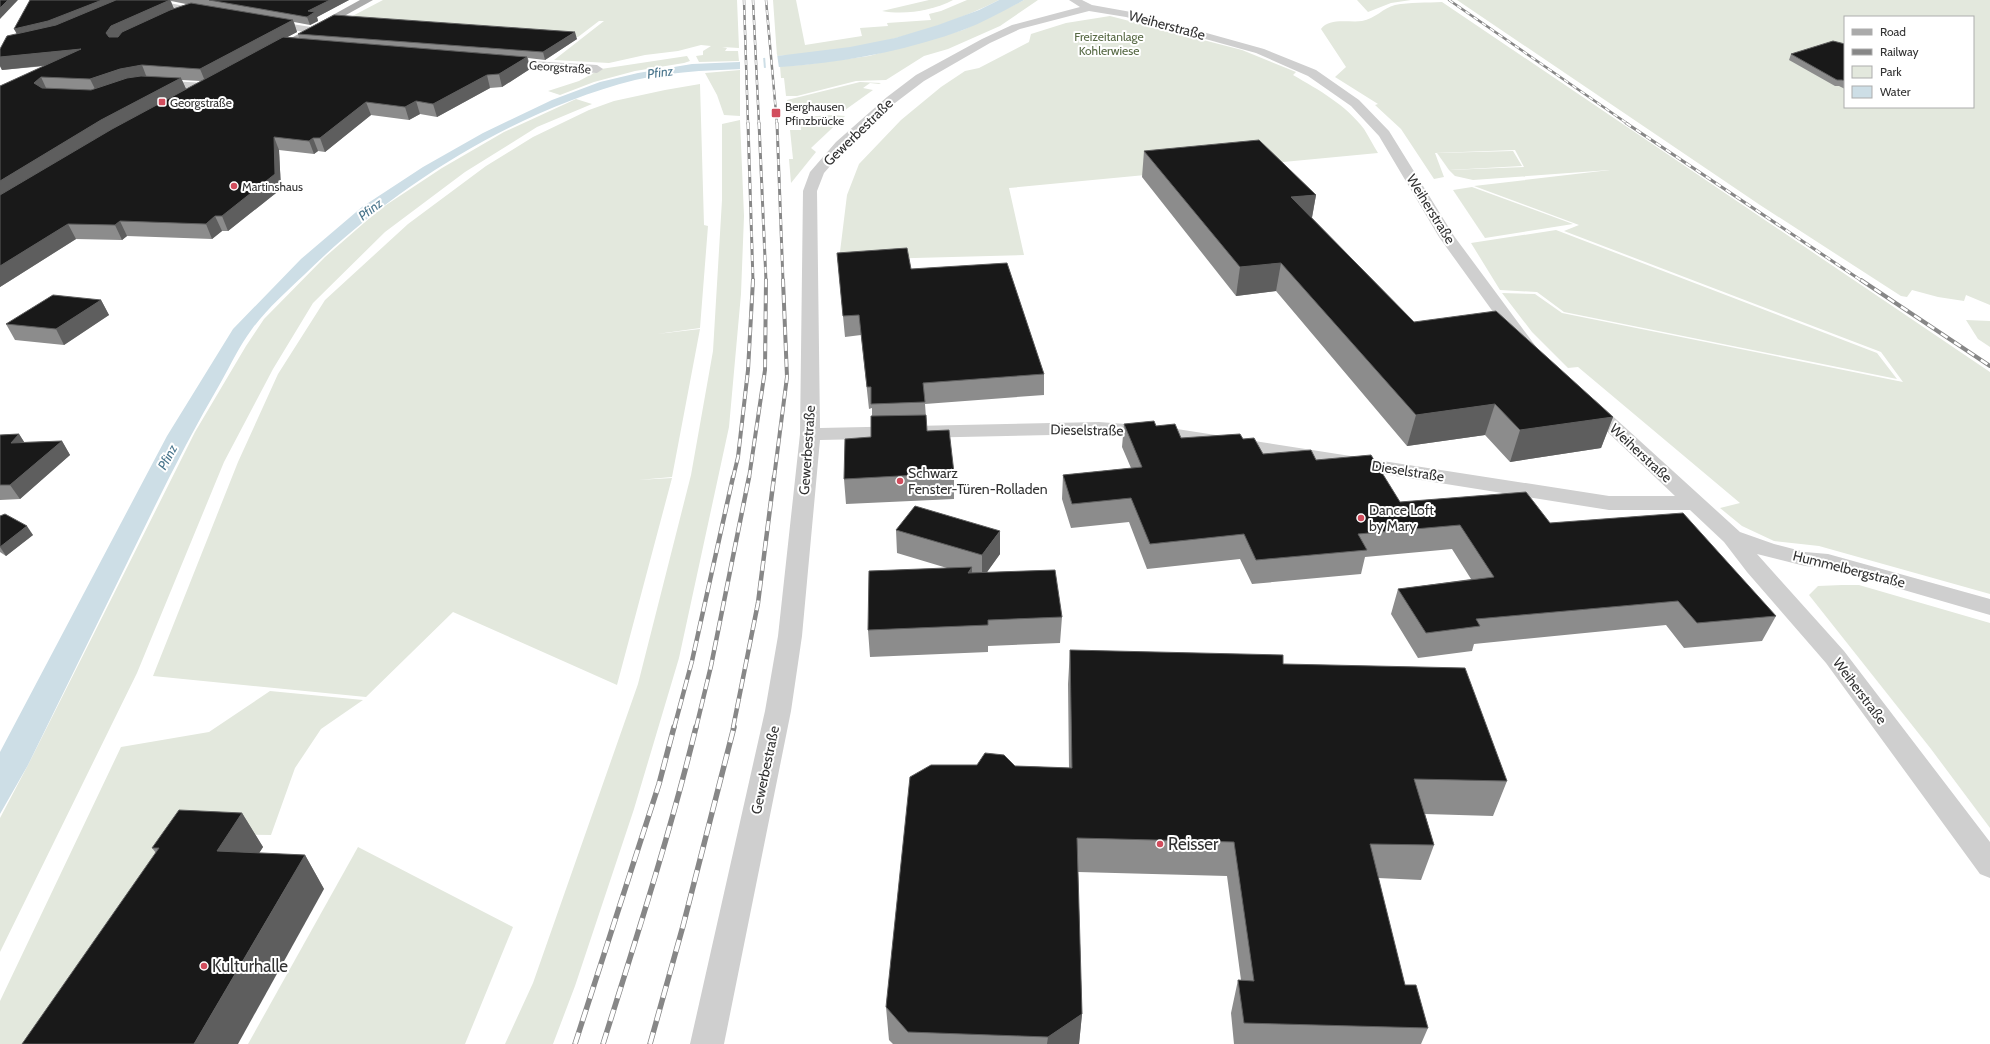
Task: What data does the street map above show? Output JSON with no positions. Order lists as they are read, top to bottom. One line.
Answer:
{"streets":{"street":["Weiherstraße","Georgstraße","Gewerbestraße","Dieselstraße","Hummelbergstraße"]},"crossings":[["Weiherstraße","Gewerbestraße"],["Weiherstraße","Dieselstraße"],["Weiherstraße","Hummelbergstraße"],["Gewerbestraße","Dieselstraße"]],"water":["Pfinz"],"parks":["Freizeitanlage Kohlerwiese"],"places":{"transit":["Georgstraße","Berghausen Pfinzbrücke"],"other":["Martinshaus","Schwarz Fenster-Türen-Rolladen","Dance Loft by Mary","Reisser","Kulturhalle"]},"legend":["Road","Railway","Park","Water"]}
